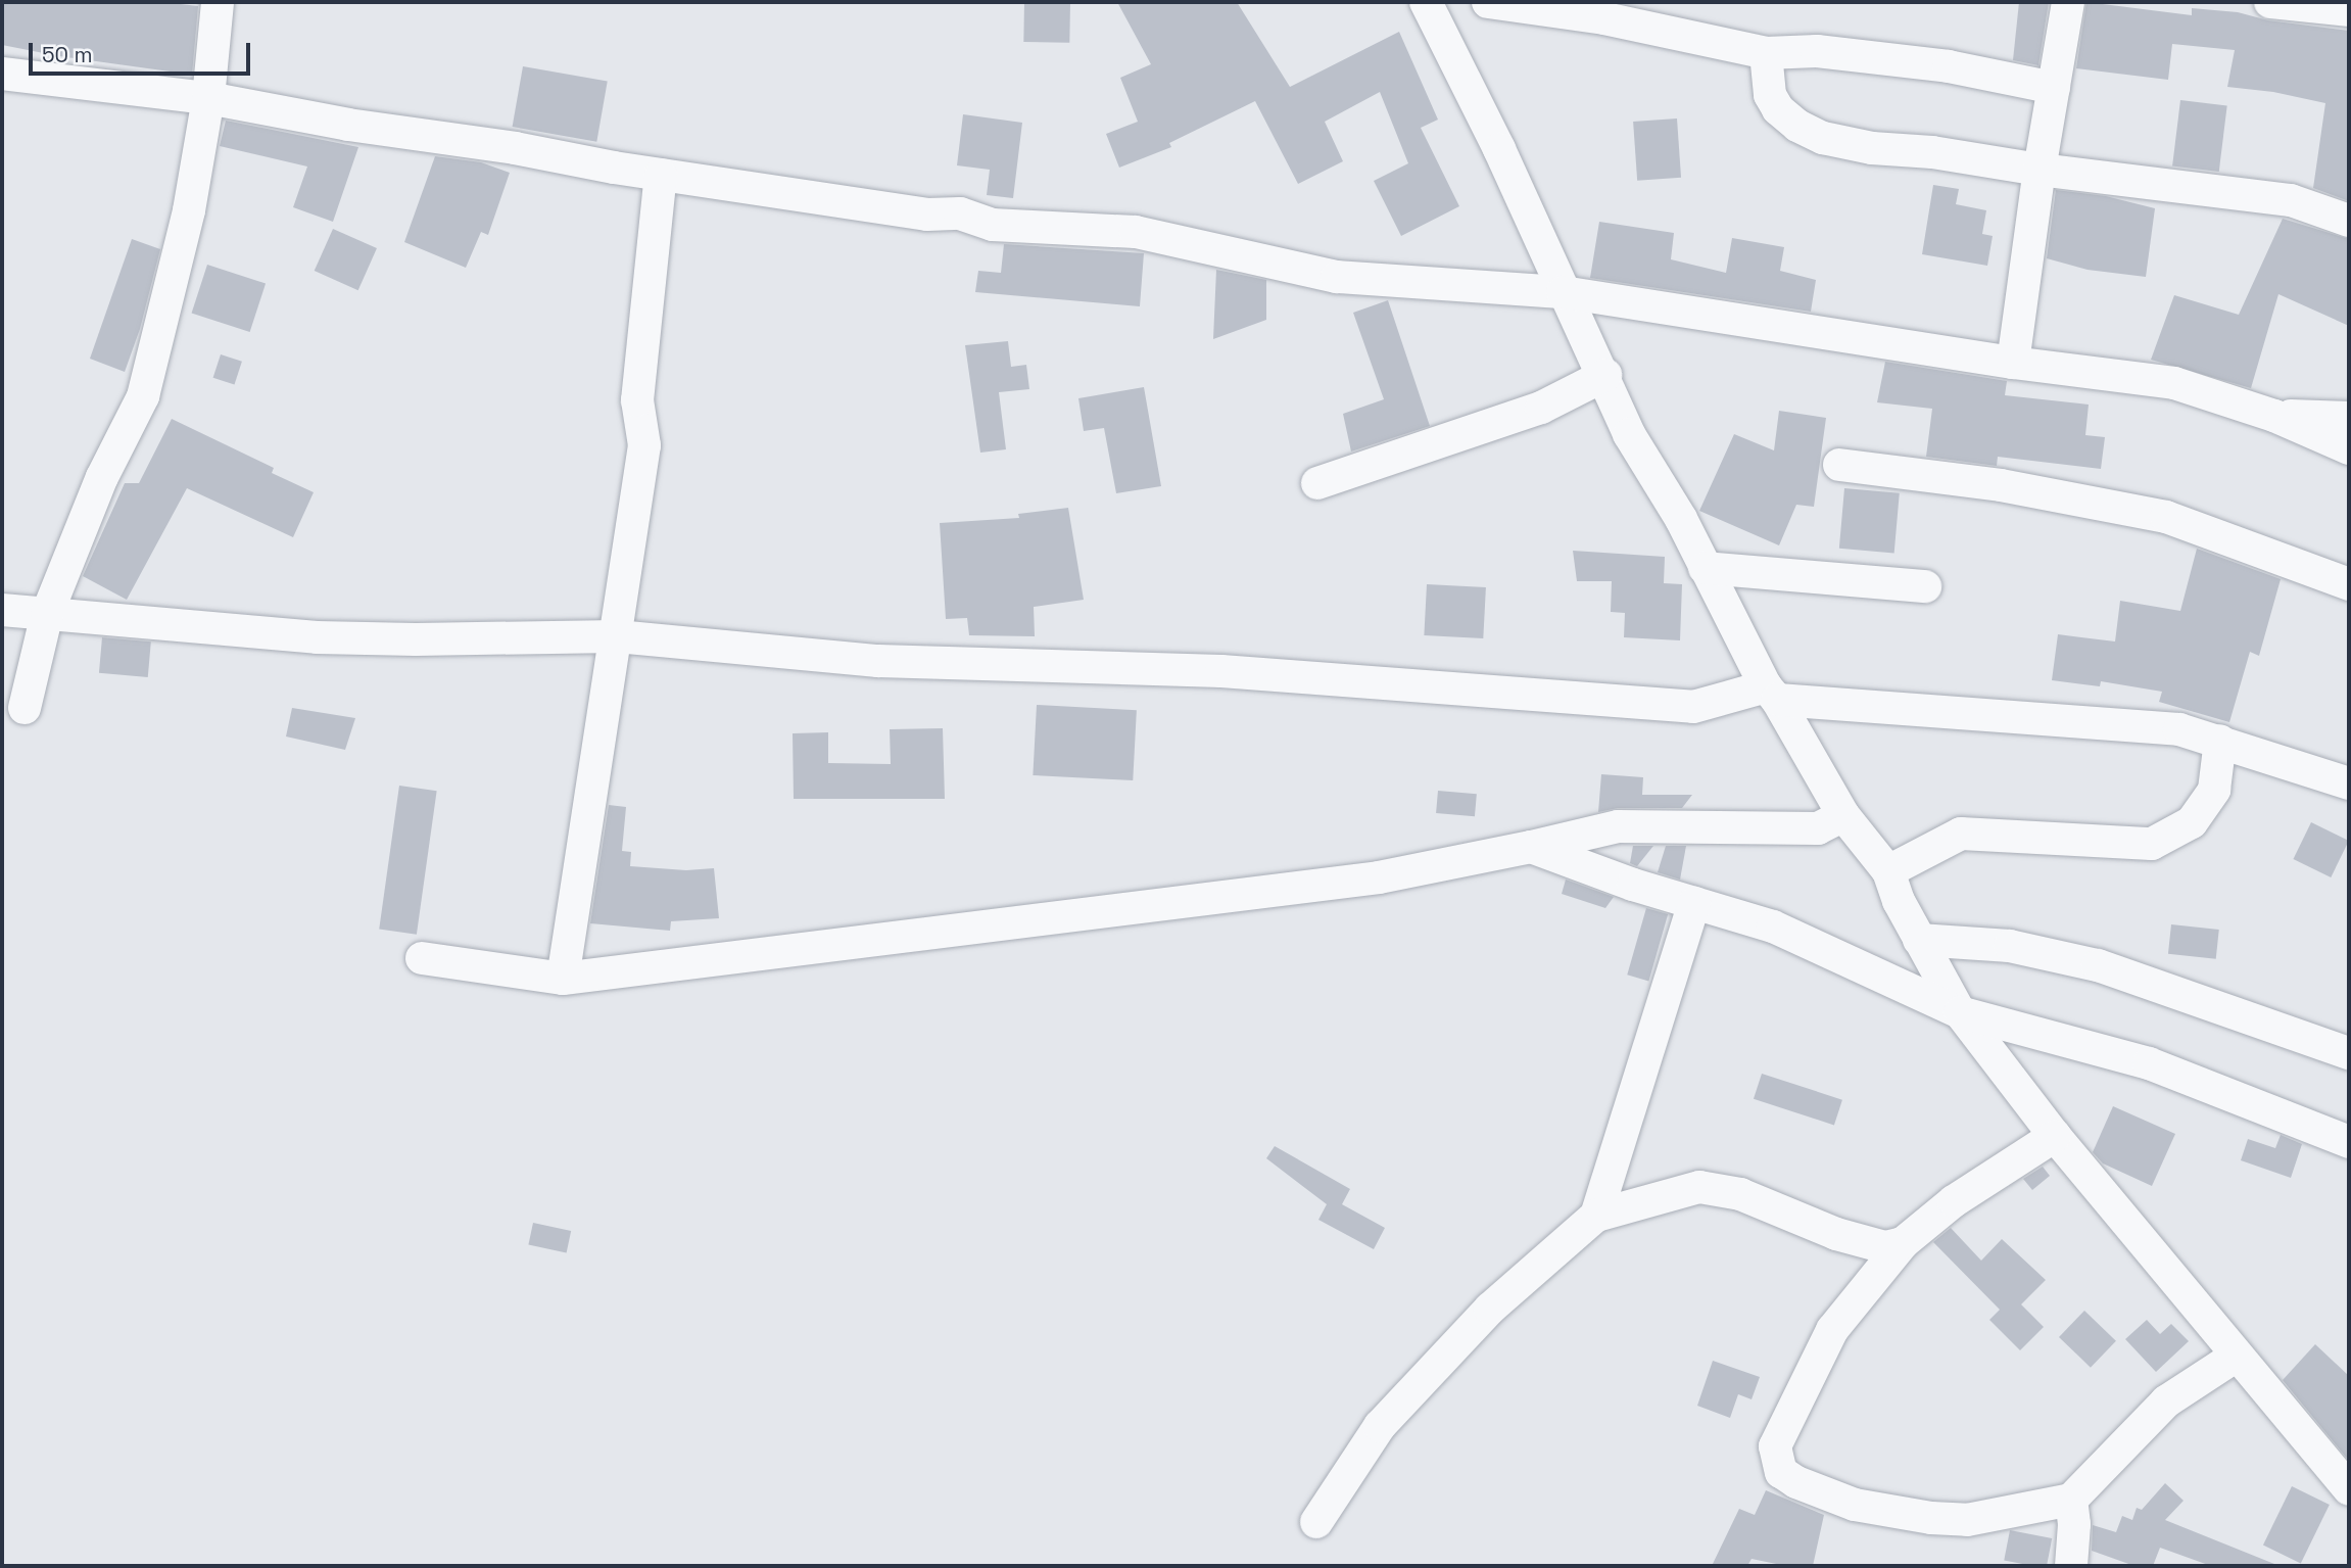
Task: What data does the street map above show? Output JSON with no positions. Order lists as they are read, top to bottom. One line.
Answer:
{"scale_bar":"50 m"}
